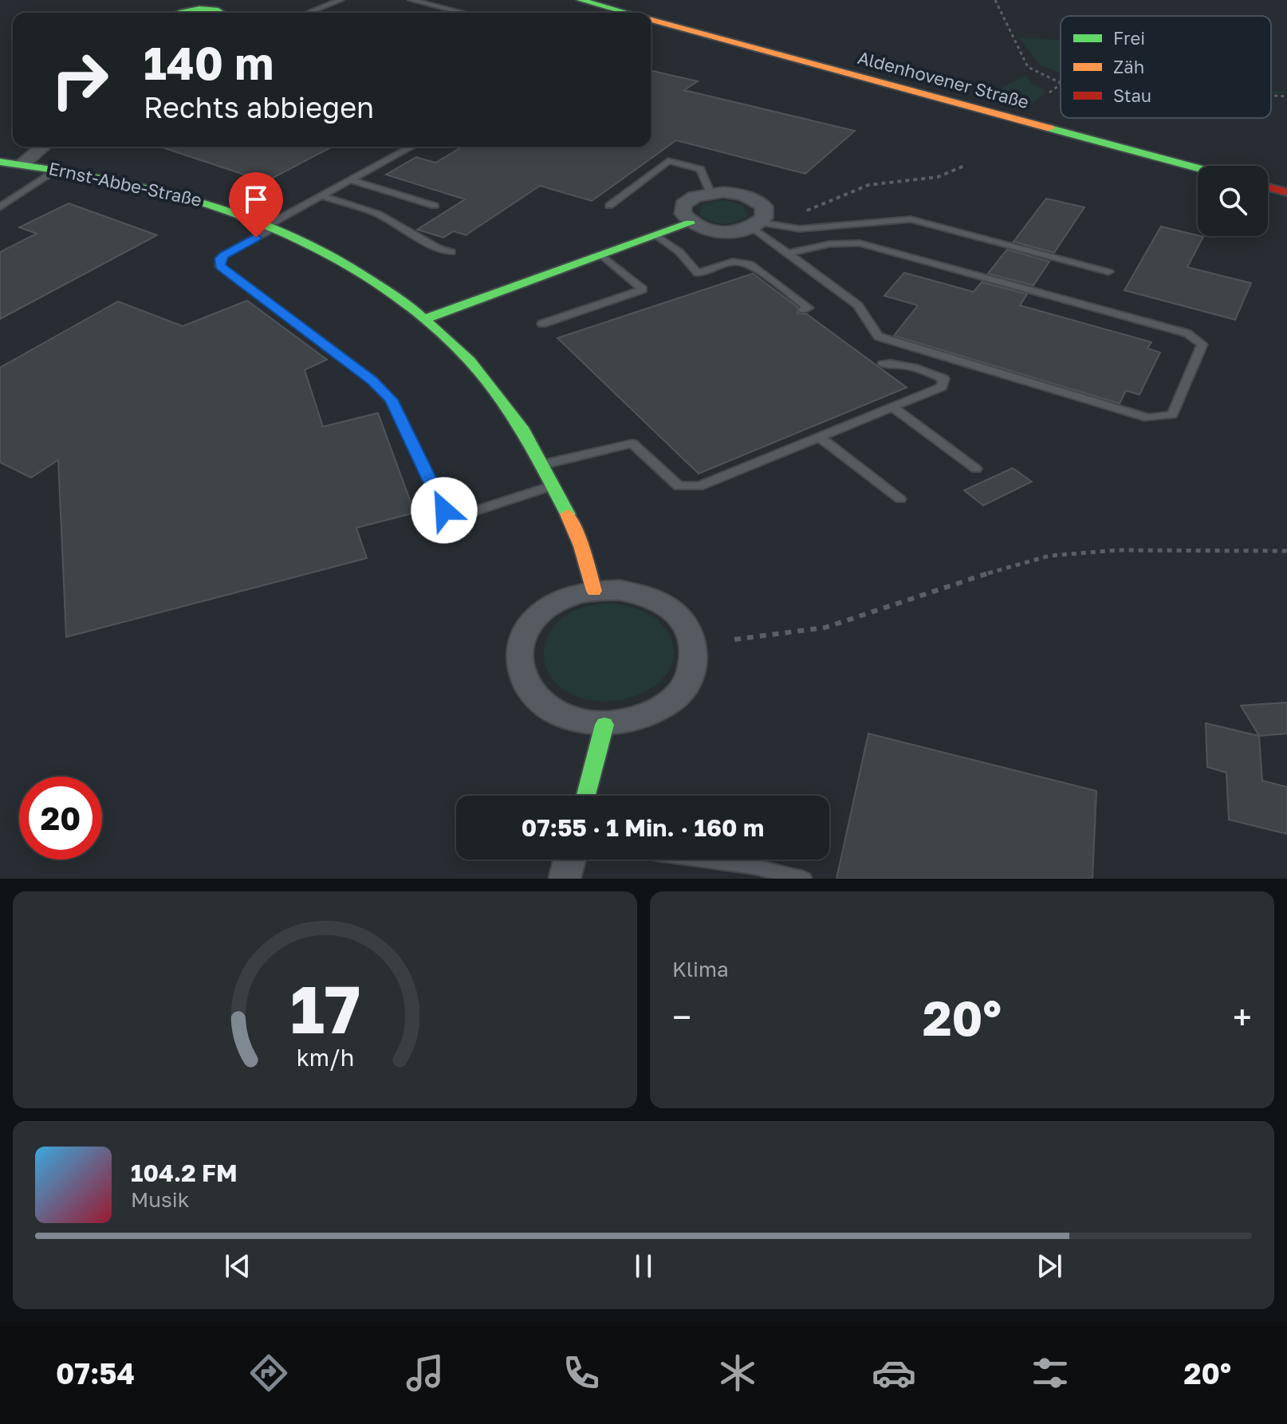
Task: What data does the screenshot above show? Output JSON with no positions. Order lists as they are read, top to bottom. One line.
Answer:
{"streets":{"street":["Aldenhovener Straße","Ernst-Abbe-Straße"]},"legend":["Frei","Zäh","Stau"],"page":{"turn":["140 m","Rechts abbiegen"],"limit":"20","trip":"07:55 · 1 Min. · 160 m","tile":"Klima","heat":["−","20°","+"],"song":["104.2 FM","Musik"],"tabs":["07:54","20°"],"gauge":["17","km/h"]}}
